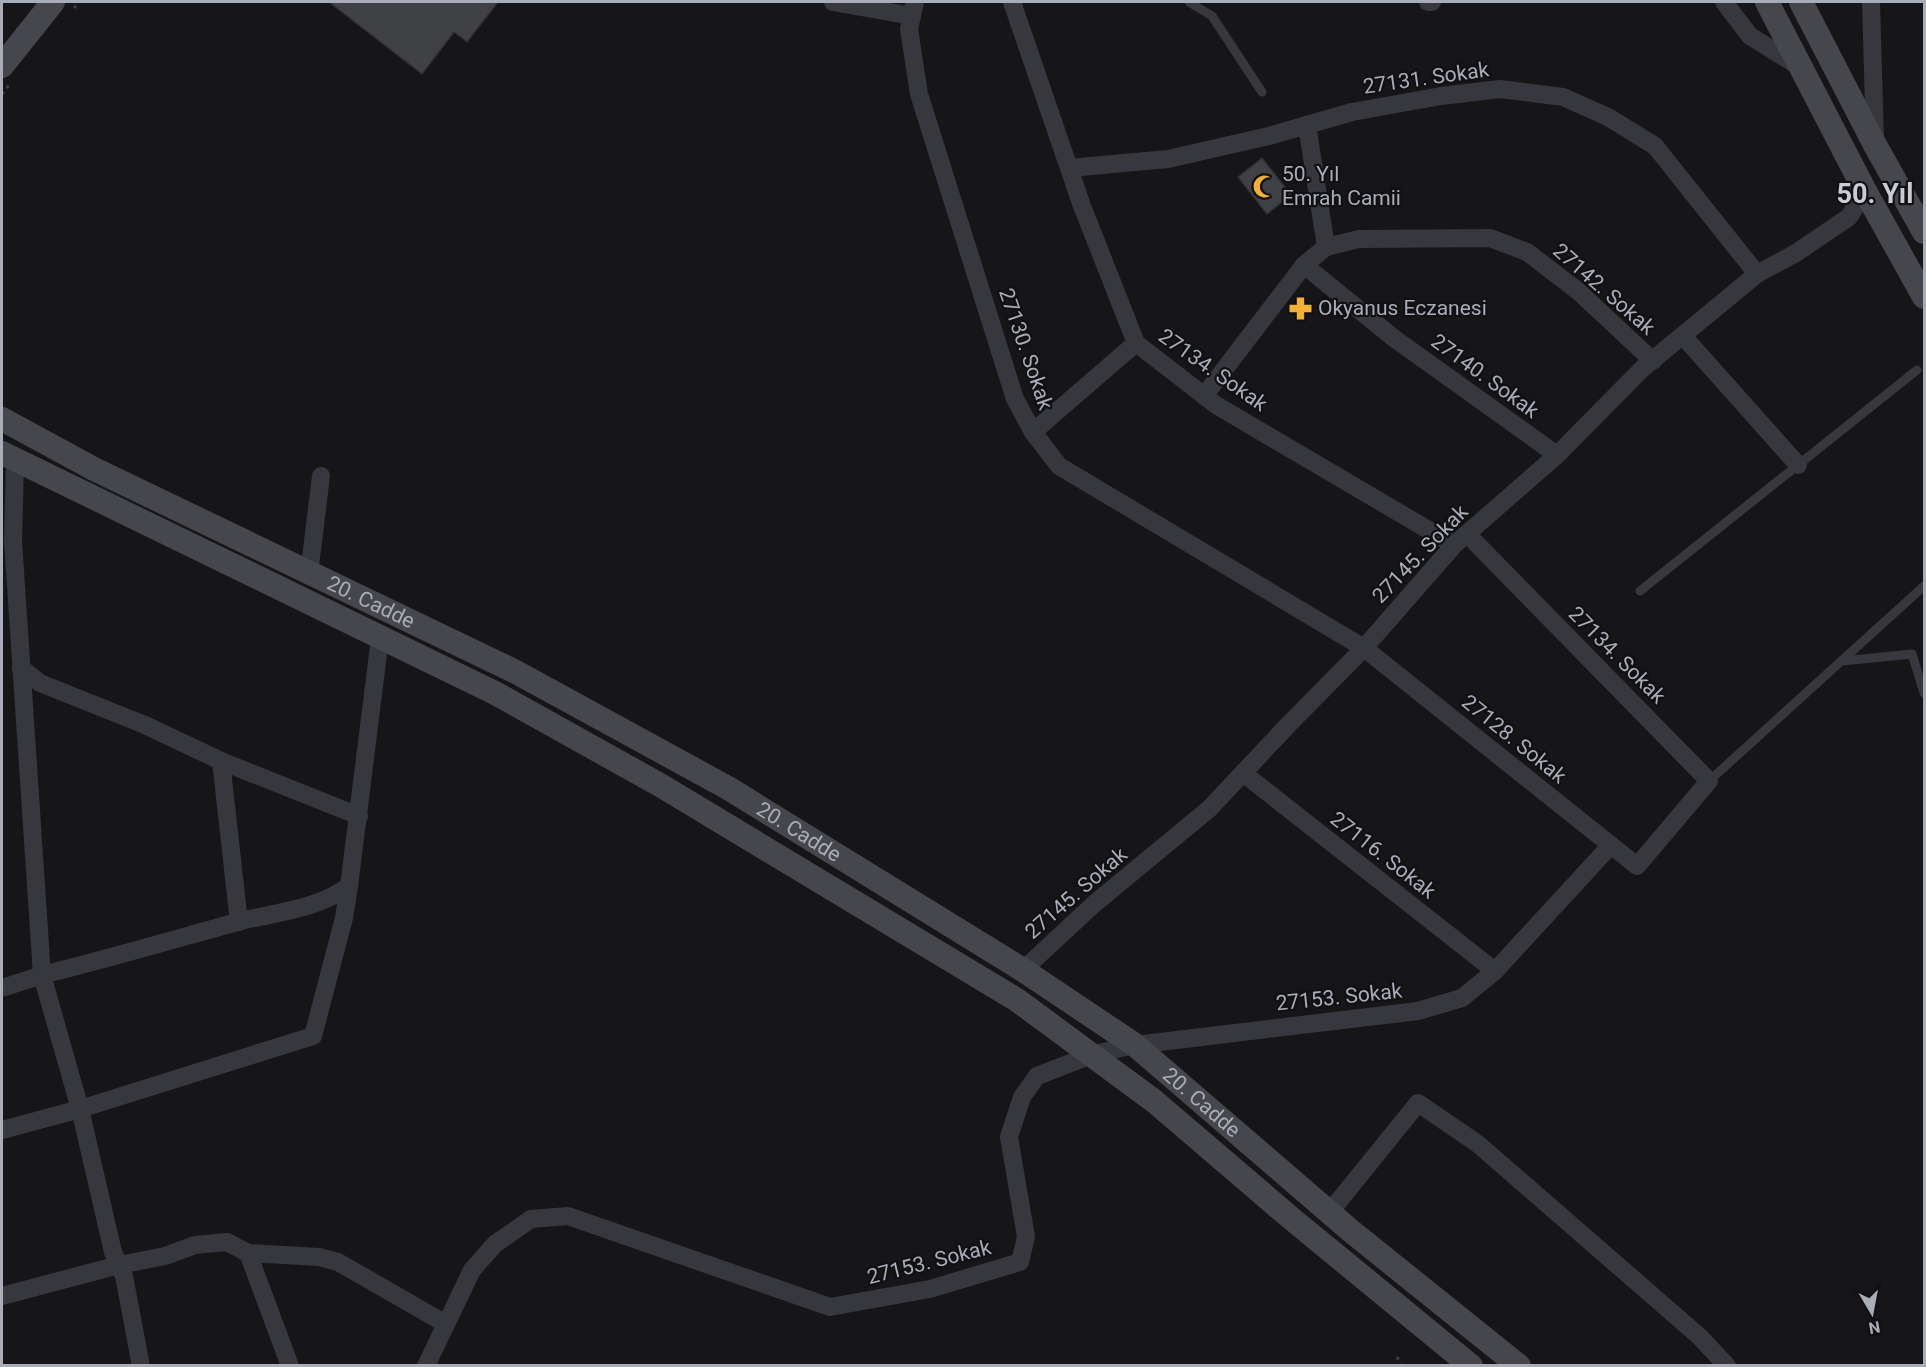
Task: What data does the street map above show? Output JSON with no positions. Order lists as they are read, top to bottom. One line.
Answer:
{"streets":{"main road":["20. Cadde"],"street":["27131. Sokak","27142. Sokak","27130. Sokak","27134. Sokak","27140. Sokak","27145. Sokak","27128. Sokak","27116. Sokak","27153. Sokak"]},"crossings":[["27131. Sokak","27134. Sokak"],["27131. Sokak","27145. Sokak"],["27142. Sokak","27134. Sokak"],["27142. Sokak","27140. Sokak"],["27142. Sokak","27145. Sokak"],["27130. Sokak","27145. Sokak"],["27130. Sokak","27128. Sokak"],["27134. Sokak","27145. Sokak"],["27134. Sokak","27128. Sokak"],["27140. Sokak","27145. Sokak"],["27145. Sokak","20. Cadde"],["27145. Sokak","27128. Sokak"],["27145. Sokak","27116. Sokak"],["20. Cadde","27153. Sokak"],["27128. Sokak","27153. Sokak"],["27116. Sokak","27153. Sokak"]],"districts":["50. Yıl"],"places":{"mosque":["50. Yıl Emrah Camii"],"pharmacy":["Okyanus Eczanesi"]},"north":"bottom"}
